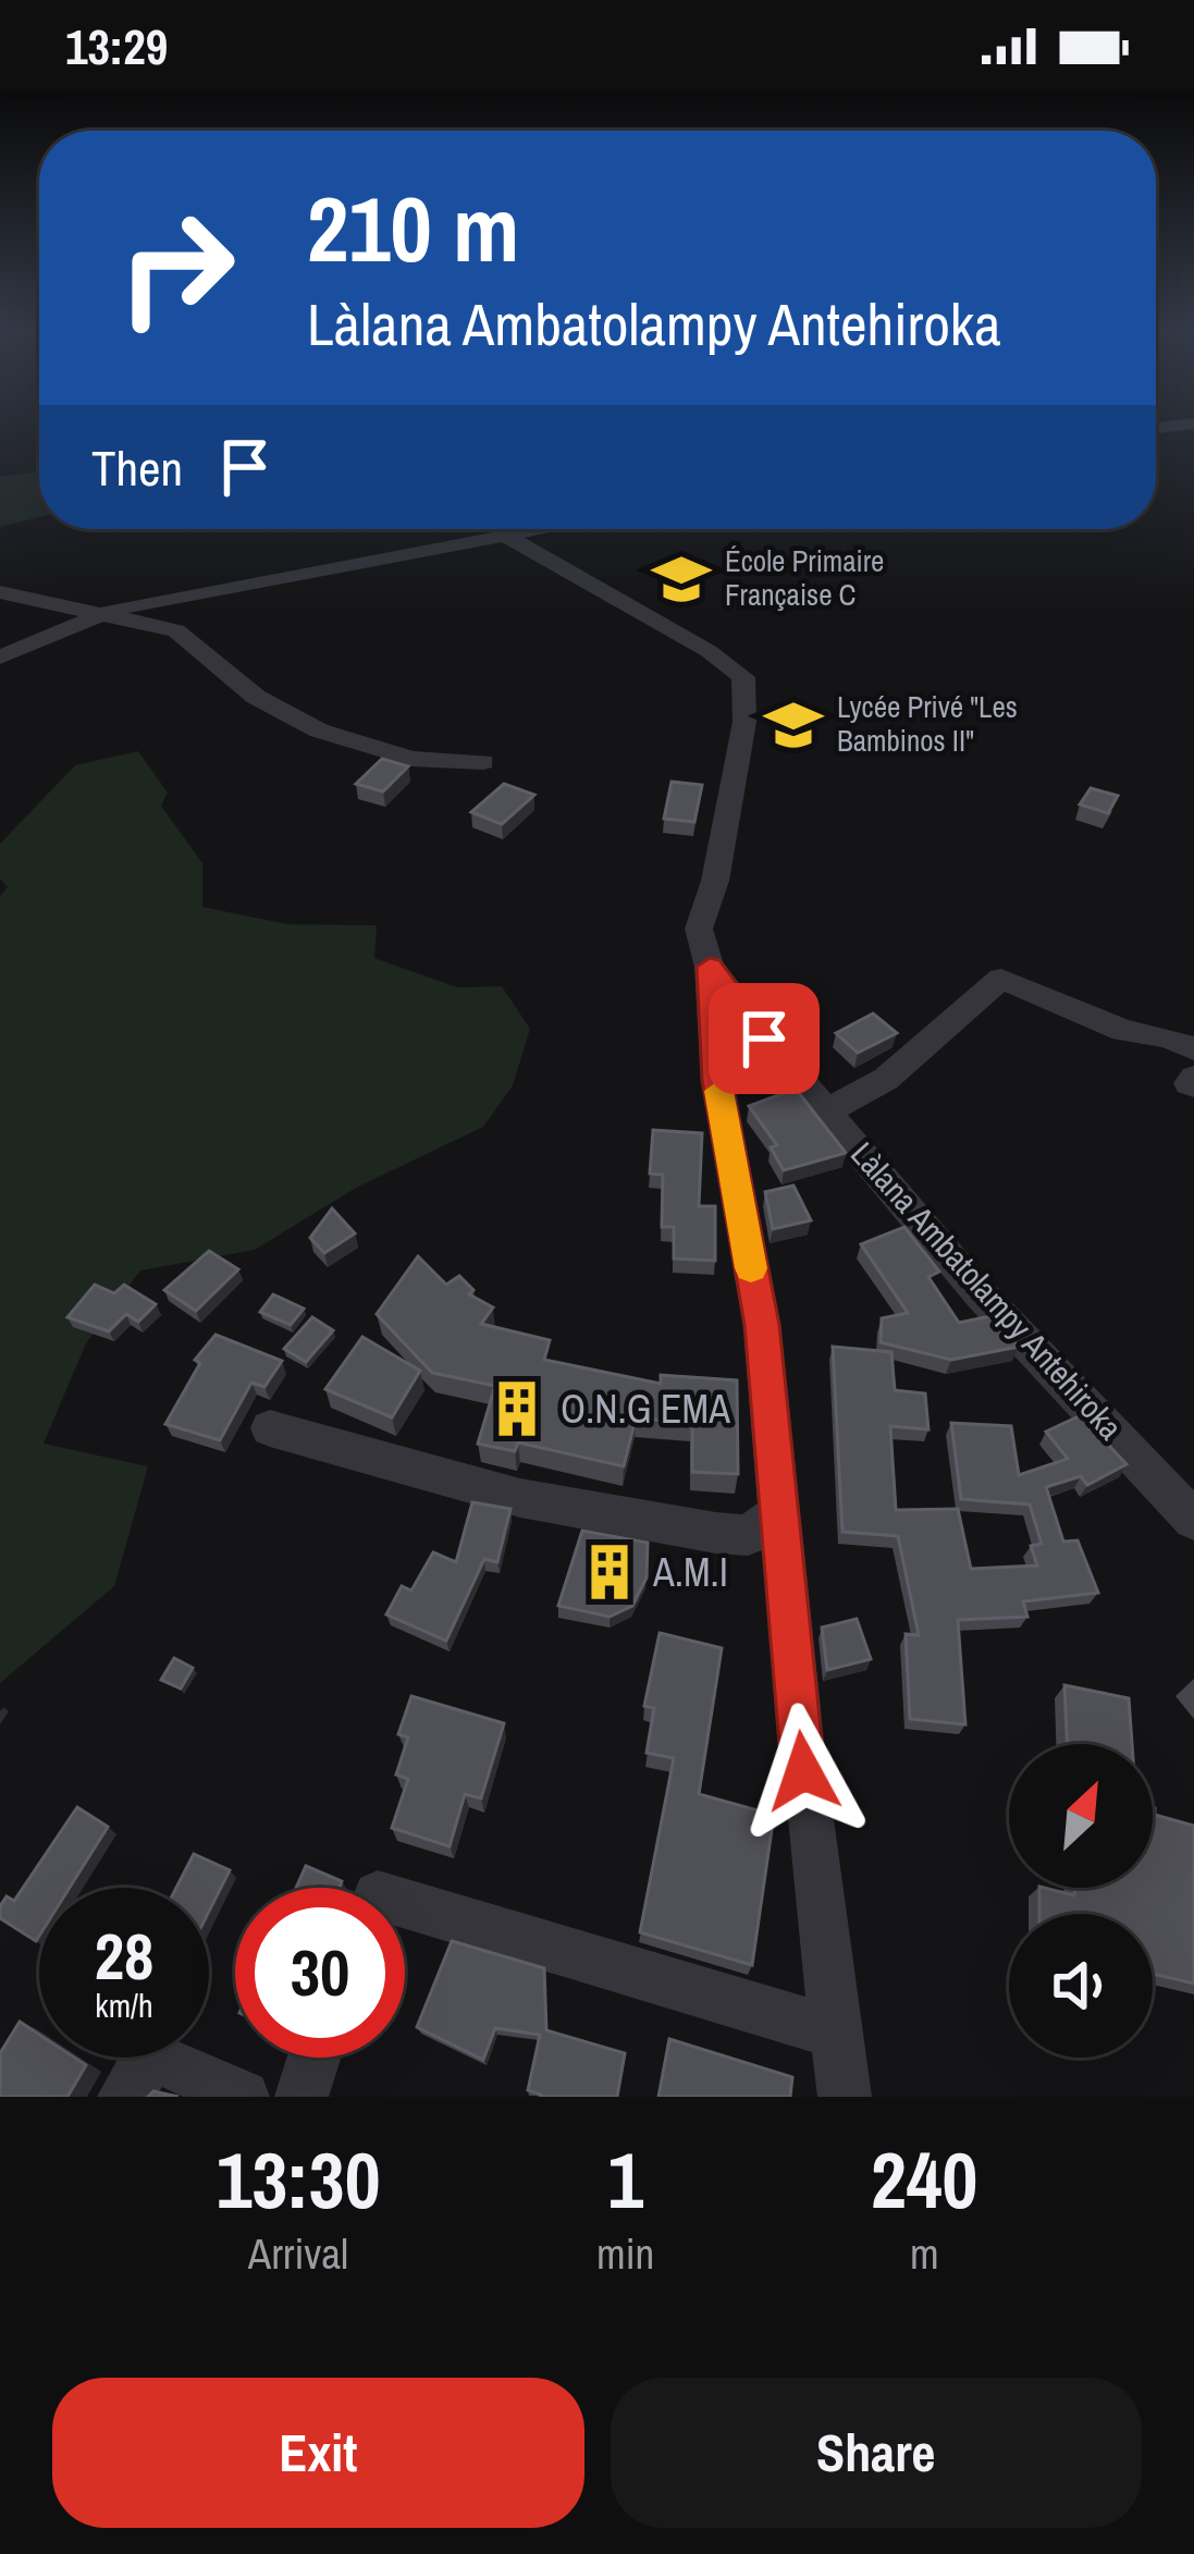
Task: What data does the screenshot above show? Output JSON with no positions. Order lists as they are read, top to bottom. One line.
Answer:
{"streets":{"street":["Làlana Ambatolampy Antehiroka"]},"places":{"school or university":["École Primaire Française C","Lycée Privé \"Les Bambinos II\""],"building":["O.N.G EMA","A.M.I"]},"north":"top right","page":{"status":"13:29","turn":["210 m","Làlana Ambatolampy Antehiroka"],"then":"Then","speed":"28 km/h","limit":"30","eta":["13:30","Arrival","1","min","240","m"],"buttons":["Exit","Share"]}}
